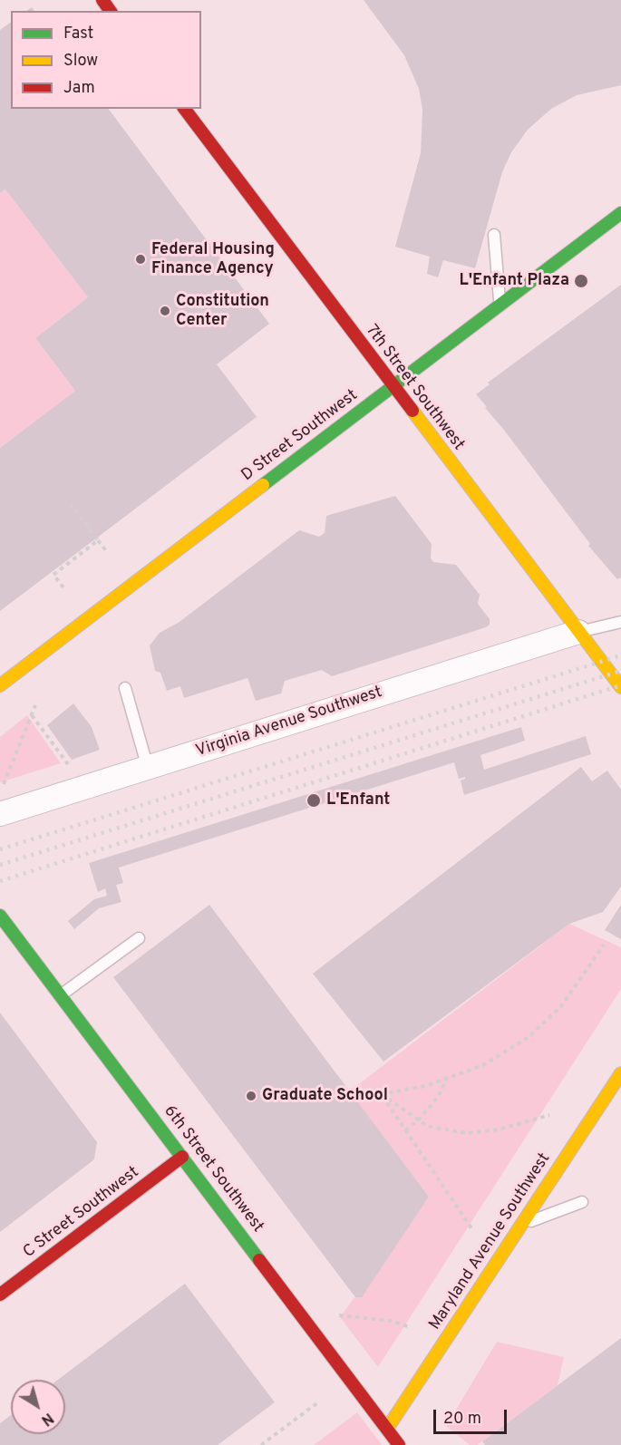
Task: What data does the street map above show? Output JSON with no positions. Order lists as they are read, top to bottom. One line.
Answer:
{"streets":{"street":["7th Street Southwest","D Street Southwest","Virginia Avenue Southwest","6th Street Southwest","C Street Southwest","Maryland Avenue Southwest"]},"crossings":[["7th Street Southwest","D Street Southwest"],["7th Street Southwest","Virginia Avenue Southwest"],["6th Street Southwest","C Street Southwest"],["6th Street Southwest","Maryland Avenue Southwest"]],"places":["Federal Housing Finance Agency","L'Enfant Plaza","Constitution Center","L'Enfant","Graduate School"],"legend":["Fast","Slow","Jam"],"scale_bar":"20 m","north":"bottom right"}
